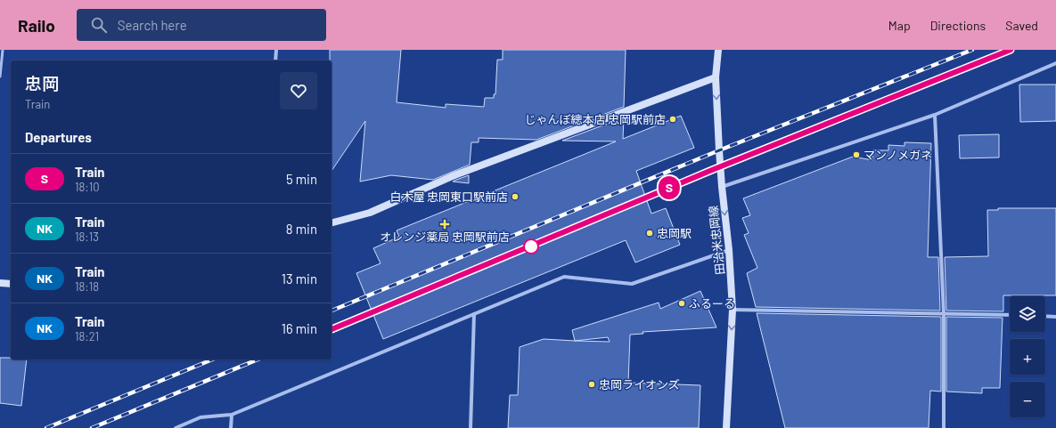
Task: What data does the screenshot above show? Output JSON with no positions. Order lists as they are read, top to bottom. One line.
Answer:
{"streets":{"street":["田治米忠岡線"]},"one_way":["田治米忠岡線"],"places":{"other":["じゃんぼ總本店 忠岡駅前店","マンノメガネ","白木屋 忠岡東口駅前店","忠岡駅","ふるーる","忠岡ライオンズ"],"health":["オレンジ薬局 忠岡駅前店"]},"page":{"header":"Railo","search":"Search here","nav":["Map","Directions","Saved"],"on_map":"S","heading":[["忠岡","Train"],"Departures"],"list":[{"mark":"S","name":"Train","note":"18:10","value":"5 min"},{"mark":"NK","name":"Train","note":"18:13","value":"8 min"},{"mark":"NK","name":"Train","note":"18:18","value":"13 min"},{"mark":"NK","name":"Train","note":"18:21","value":"16 min"}],"map_buttons":["+","−"]}}
